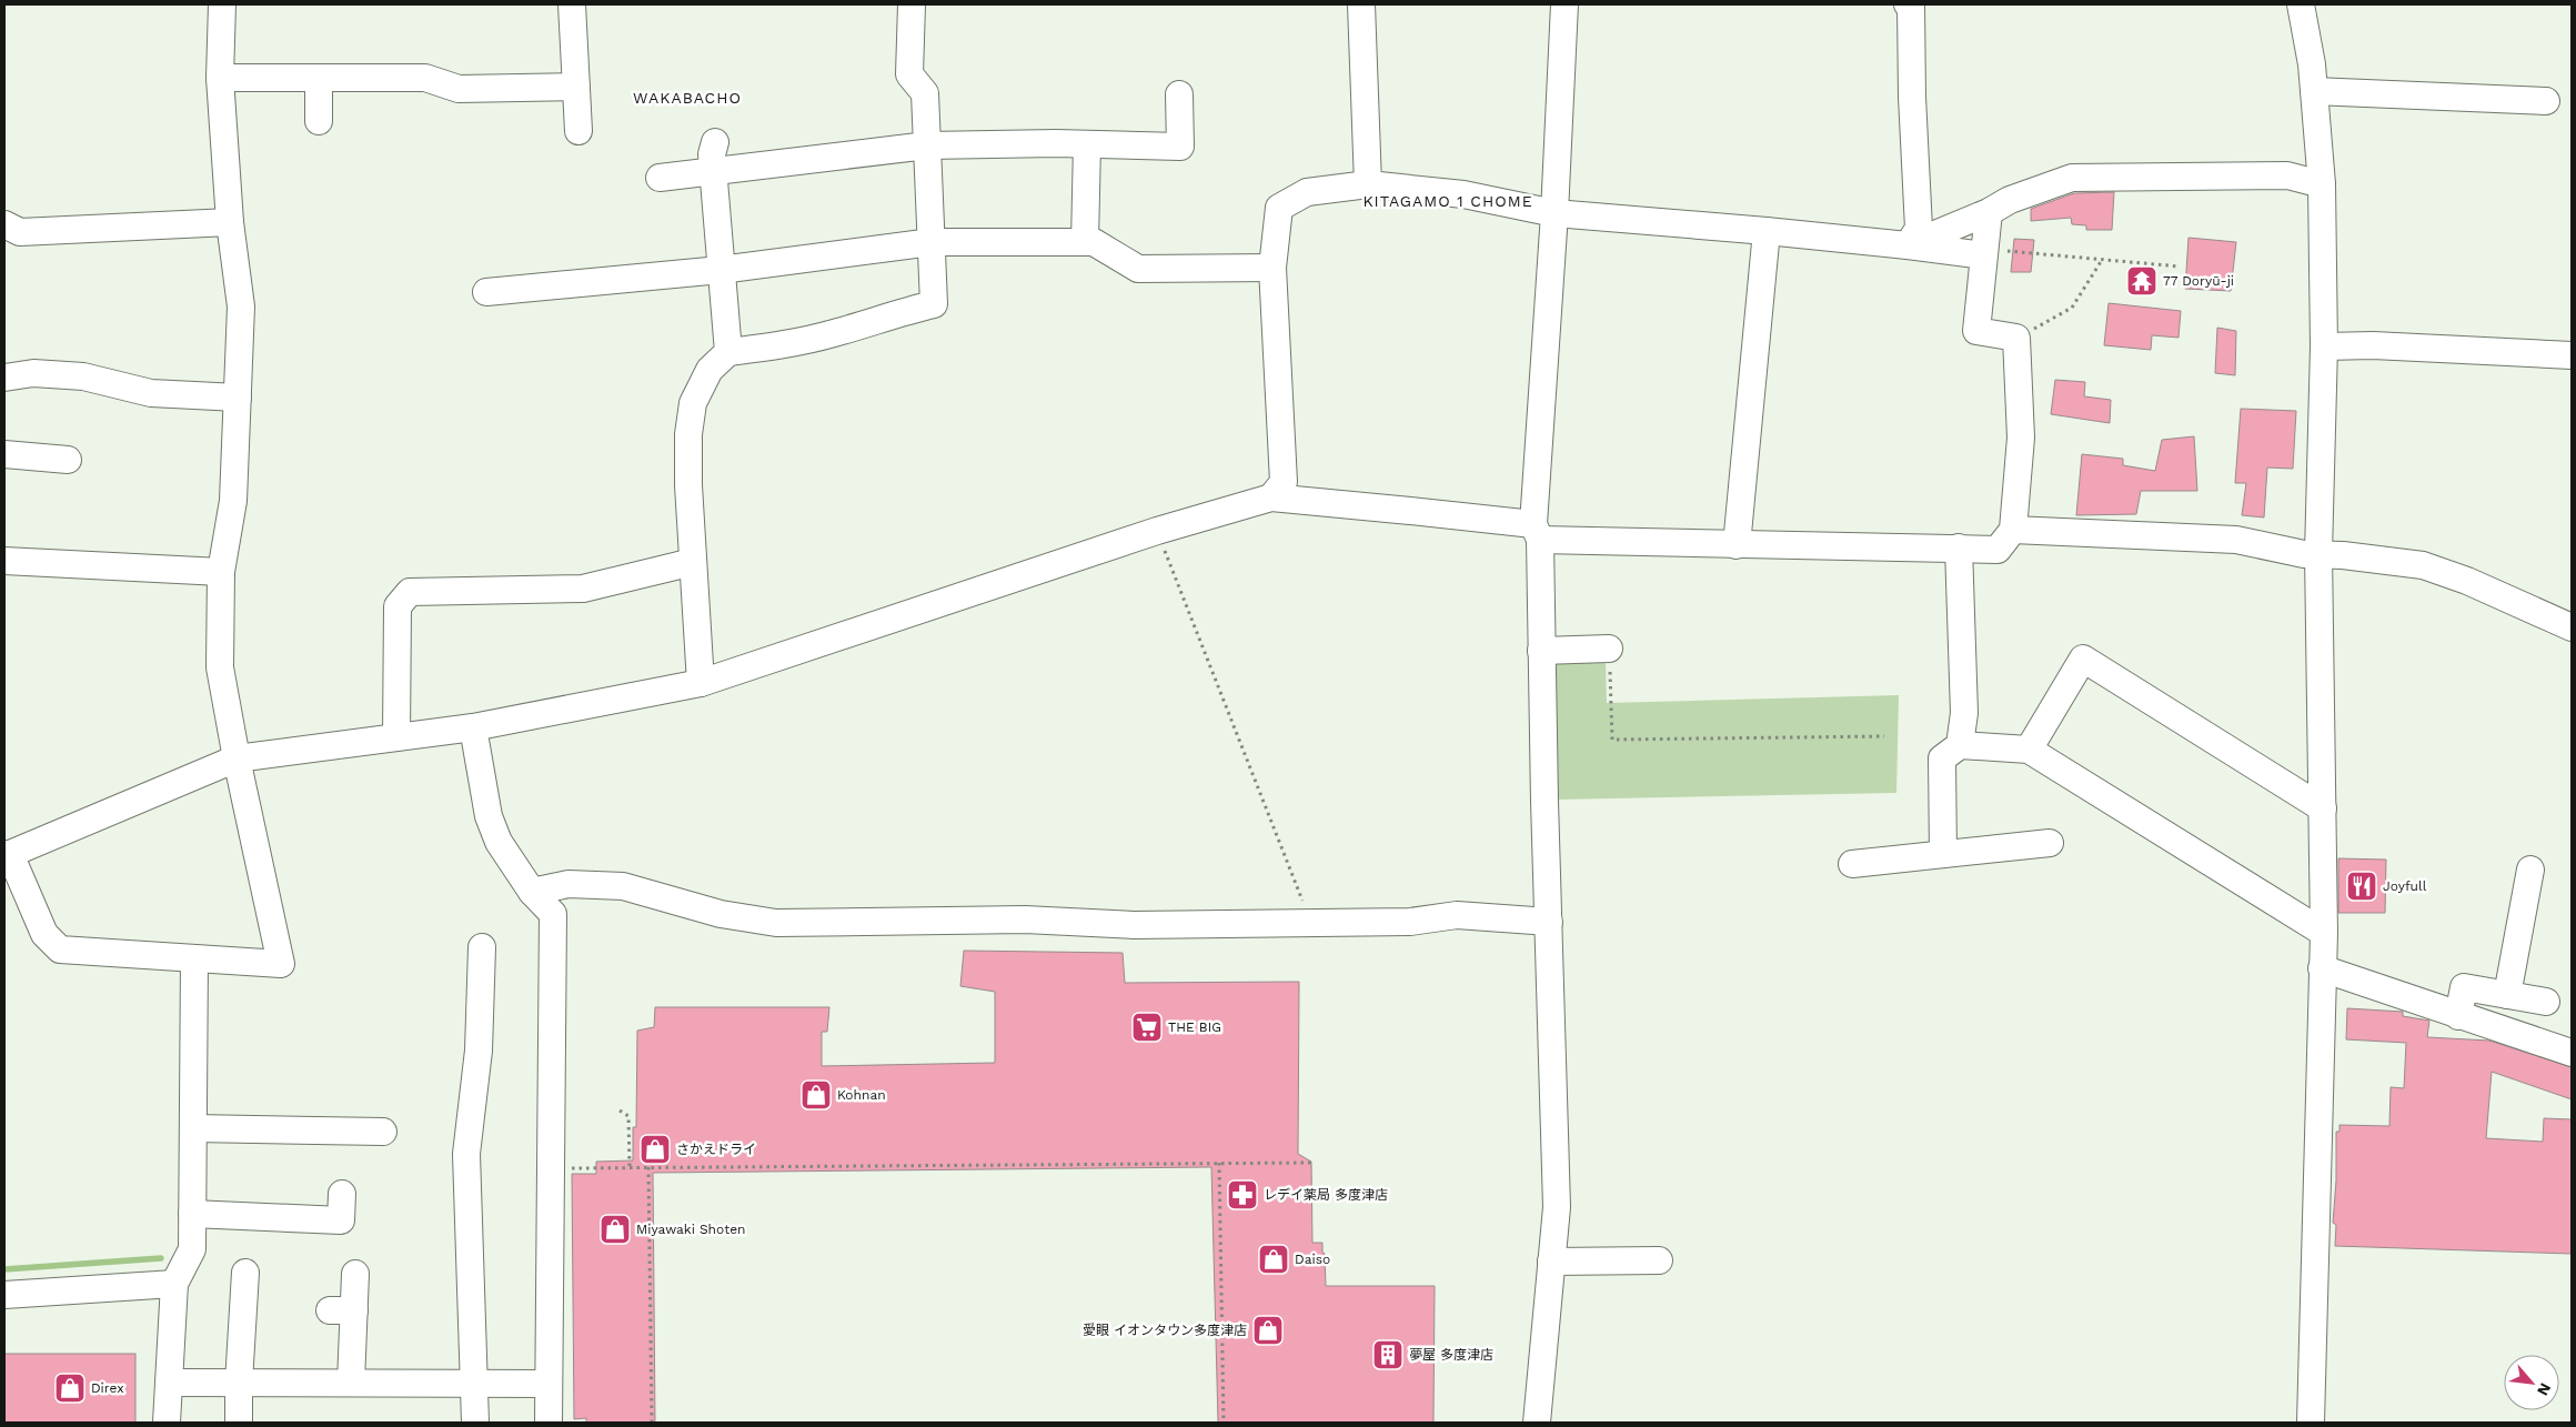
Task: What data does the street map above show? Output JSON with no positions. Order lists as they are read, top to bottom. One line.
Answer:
{"districts":["WAKABACHO","KITAGAMO 1 CHOME"],"places":{"temple":["77 Doryū-ji"],"restaurant":["Joyfull"],"supermarket":["THE BIG"],"shop":["Kohnan","さかえドライ","Miyawaki Shoten","Daiso","愛眼 イオンタウン多度津店","Direx"],"pharmacy":["レデイ薬局 多度津店"],"building":["夢屋 多度津店"]},"north":"bottom right"}
